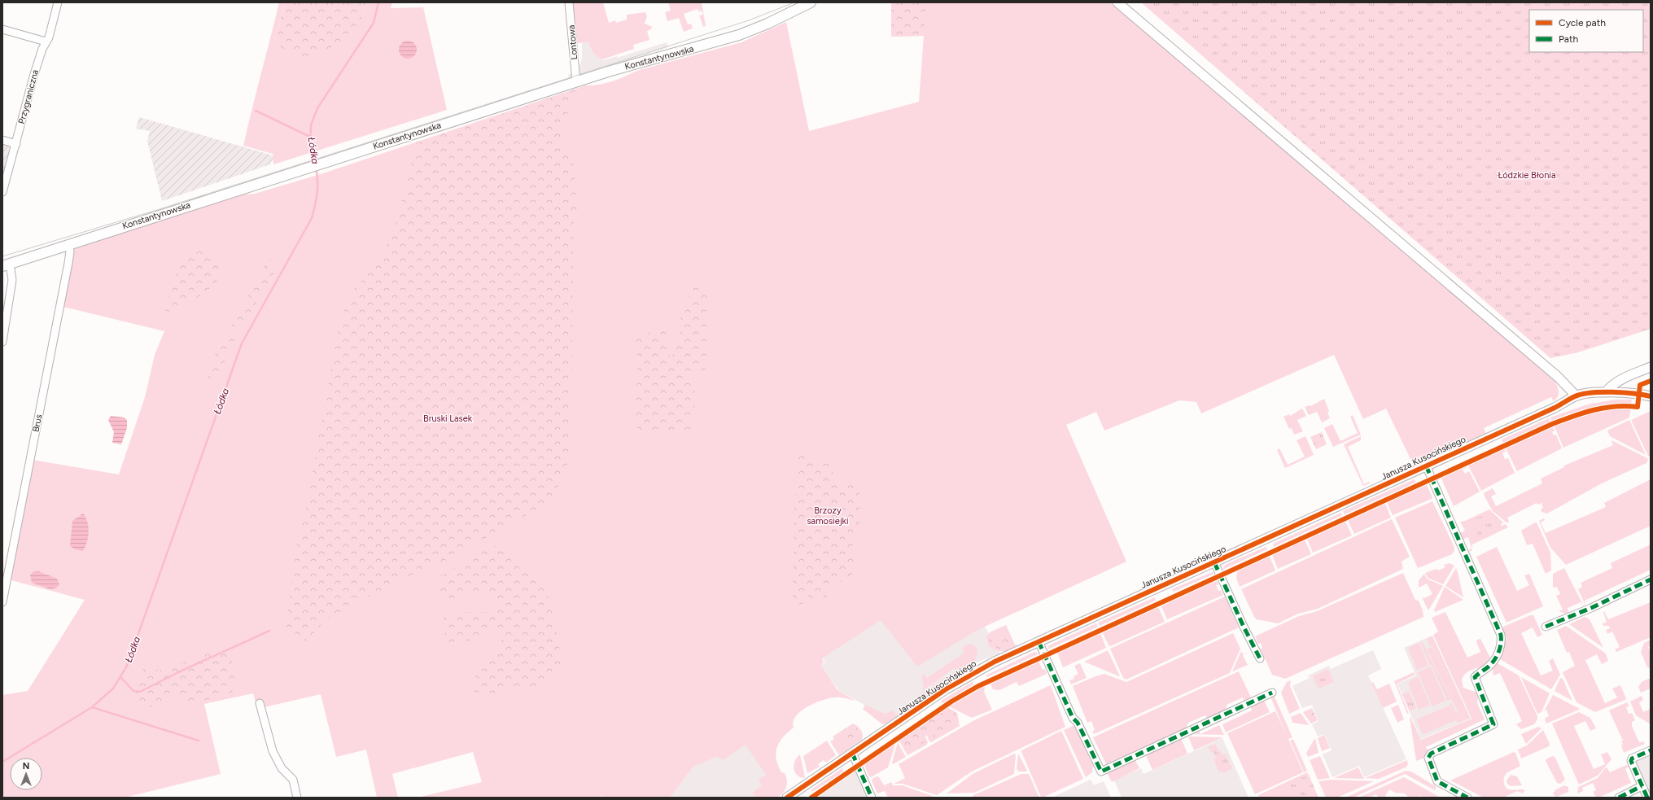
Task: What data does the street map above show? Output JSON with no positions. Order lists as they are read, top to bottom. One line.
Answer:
{"streets":{"main road":["Konstantynowska"],"street":["Lontowa","Przygraniczna","Brus","Janusza Kusocińskiego"]},"crossings":[["Lontowa","Konstantynowska"],["Konstantynowska","Brus"]],"water":["Łódka"],"parks":["Łódzkie Błonia","Bruski Lasek","Brzozy samosiejki"],"legend":["Cycle path","Path"],"north":"top"}
